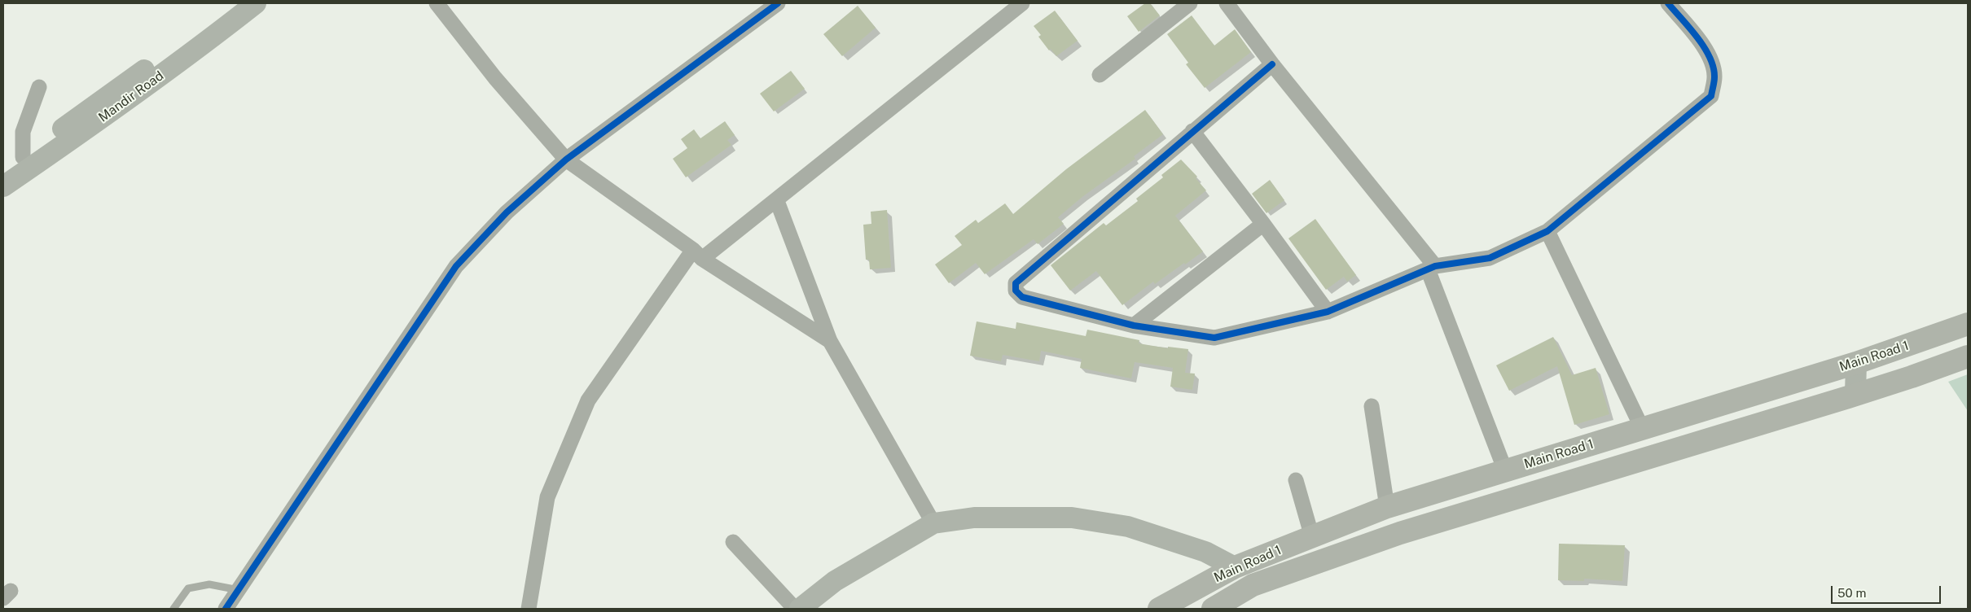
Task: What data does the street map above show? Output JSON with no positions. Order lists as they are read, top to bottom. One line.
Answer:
{"streets":{"main road":["Main Road 1"],"street":["Mandir Road"]},"scale_bar":"50 m"}
